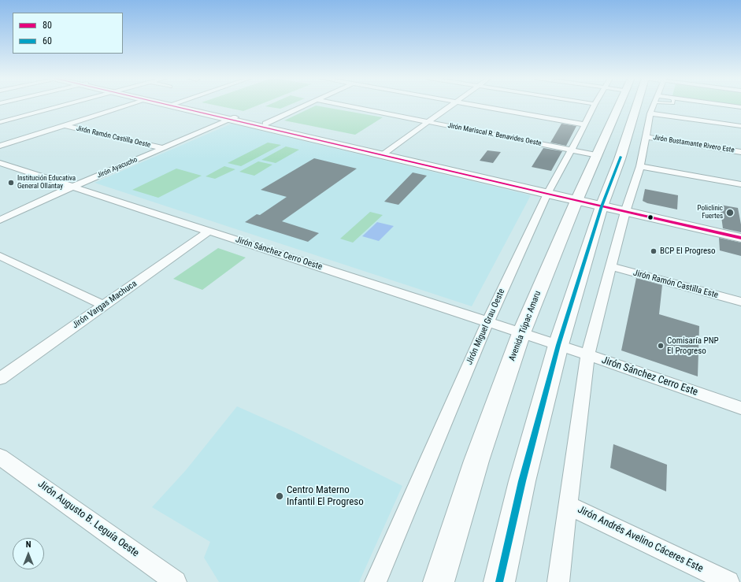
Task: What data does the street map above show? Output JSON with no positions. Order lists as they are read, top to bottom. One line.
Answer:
{"streets":{"highway":["Avenida Túpac Amaru"],"street":["Jirón Mariscal R. Benavides Oeste","Jirón Ramón Castilla Oeste","Jirón Bustamante Rivero Este","Jirón Ayacucho","Jirón Sánchez Cerro Oeste","Jirón Ramón Castilla Este","Jirón Vargas Machuca","Jirón Miguel Grau Oeste","Jirón Sánchez Cerro Este","Jirón Augusto B. Leguía Oeste","Jirón Andrés Avelino Cáceres Este"]},"crossings":[["Jirón Mariscal R. Benavides Oeste","Avenida Túpac Amaru"],["Jirón Mariscal R. Benavides Oeste","Jirón Miguel Grau Oeste"],["Jirón Ramón Castilla Oeste","Jirón Ayacucho"],["Jirón Ayacucho","Jirón Sánchez Cerro Oeste"],["Jirón Sánchez Cerro Oeste","Jirón Vargas Machuca"],["Jirón Sánchez Cerro Oeste","Avenida Túpac Amaru"],["Jirón Sánchez Cerro Oeste","Jirón Miguel Grau Oeste"],["Jirón Sánchez Cerro Oeste","Jirón Sánchez Cerro Este"]],"places":["Institución Educativa General Ollantay","Policlinic Fuertes","BCP El Progreso","Comisaría PNP El Progreso","Centro Materno Infantil El Progreso"],"lines":["transit line 80","transit line 60"],"legend":["80","60"],"north":"top"}
